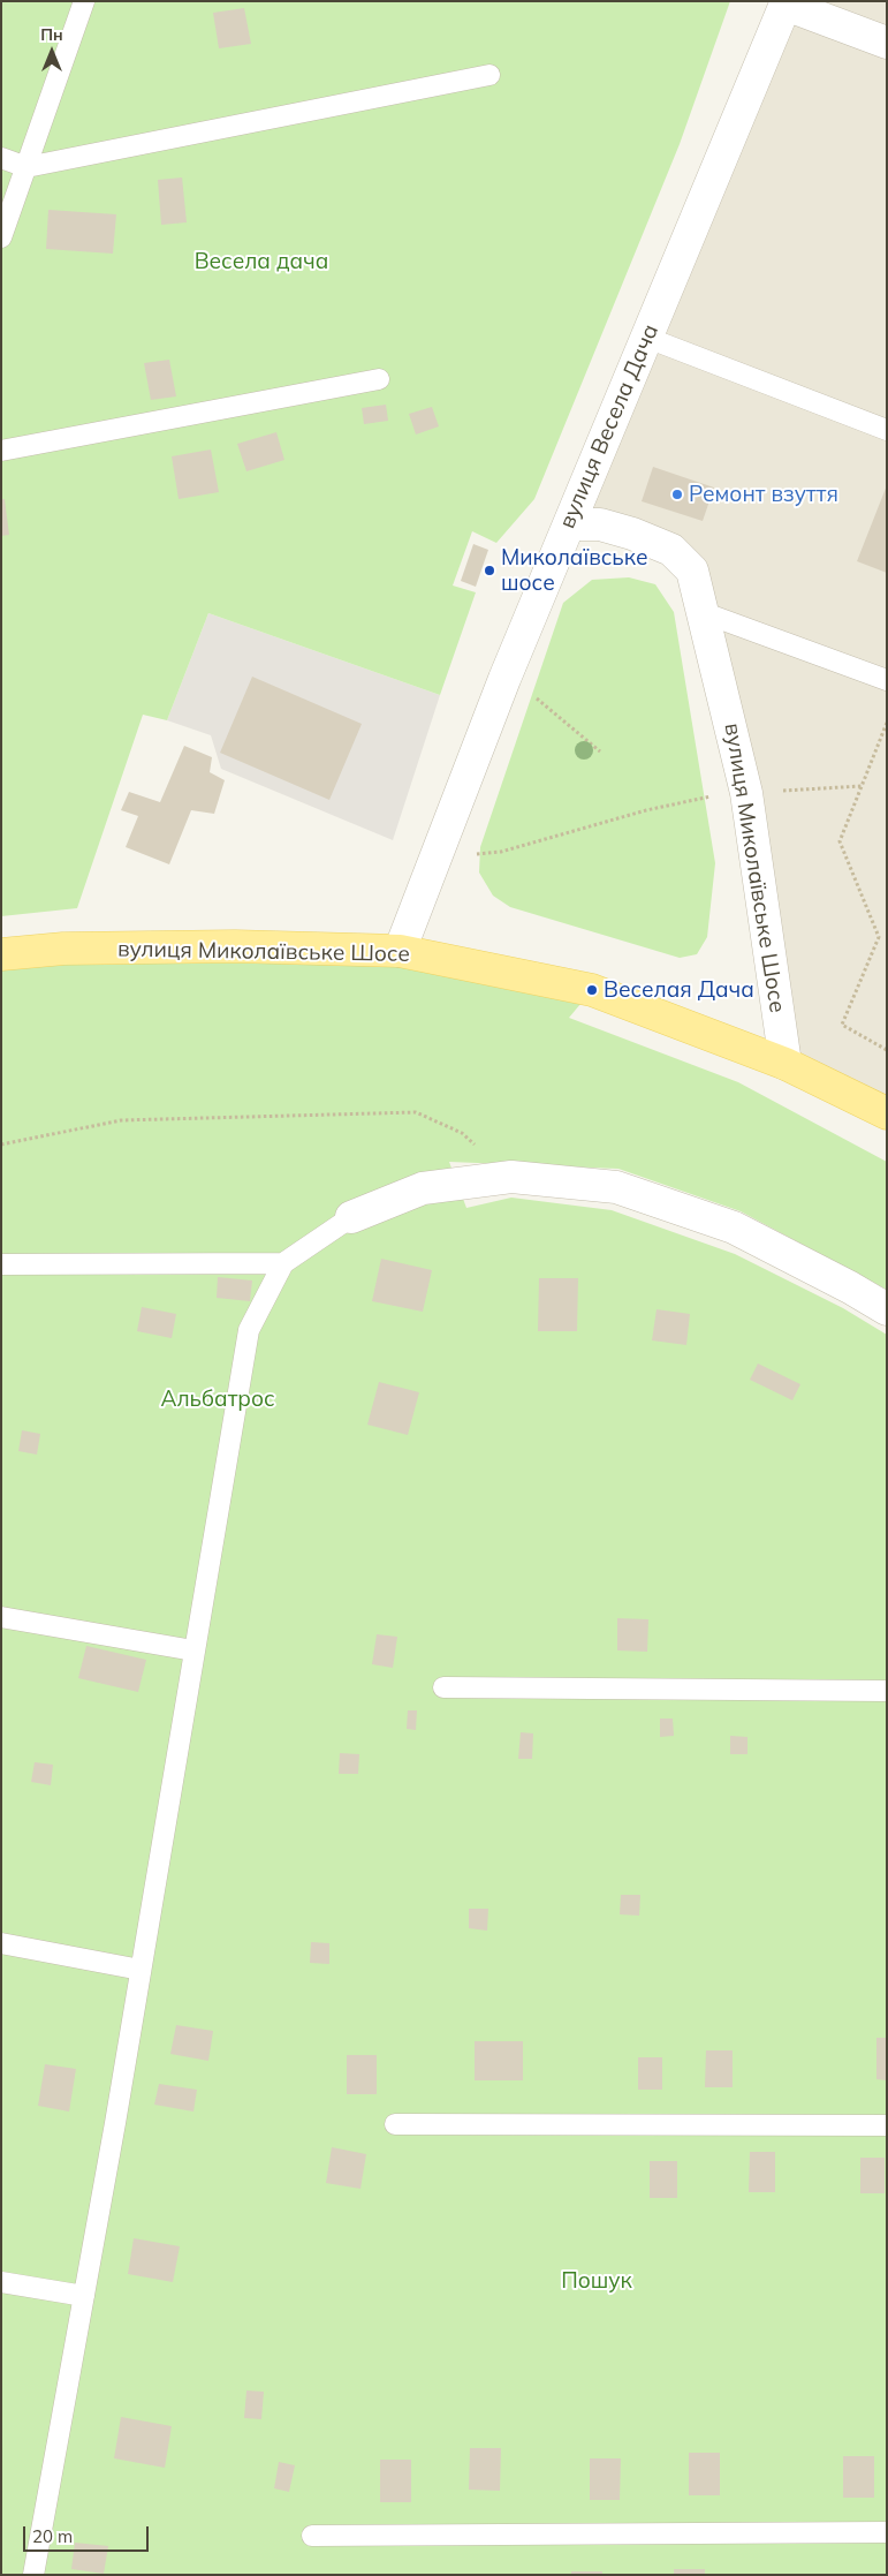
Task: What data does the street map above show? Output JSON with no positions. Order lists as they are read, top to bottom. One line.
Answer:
{"streets":{"main road":["вулиця Миколаївське Шосе"],"street":["вулиця Весела Дача"]},"crossings":[["вулиця Весела Дача","вулиця Миколаївське Шосе"]],"parks":["Весела дача","Альбатрос","Пошук"],"places":["Ремонт взуття","Миколаївське шосе","Веселая Дача"],"scale_bar":"20 m","north":"top"}
